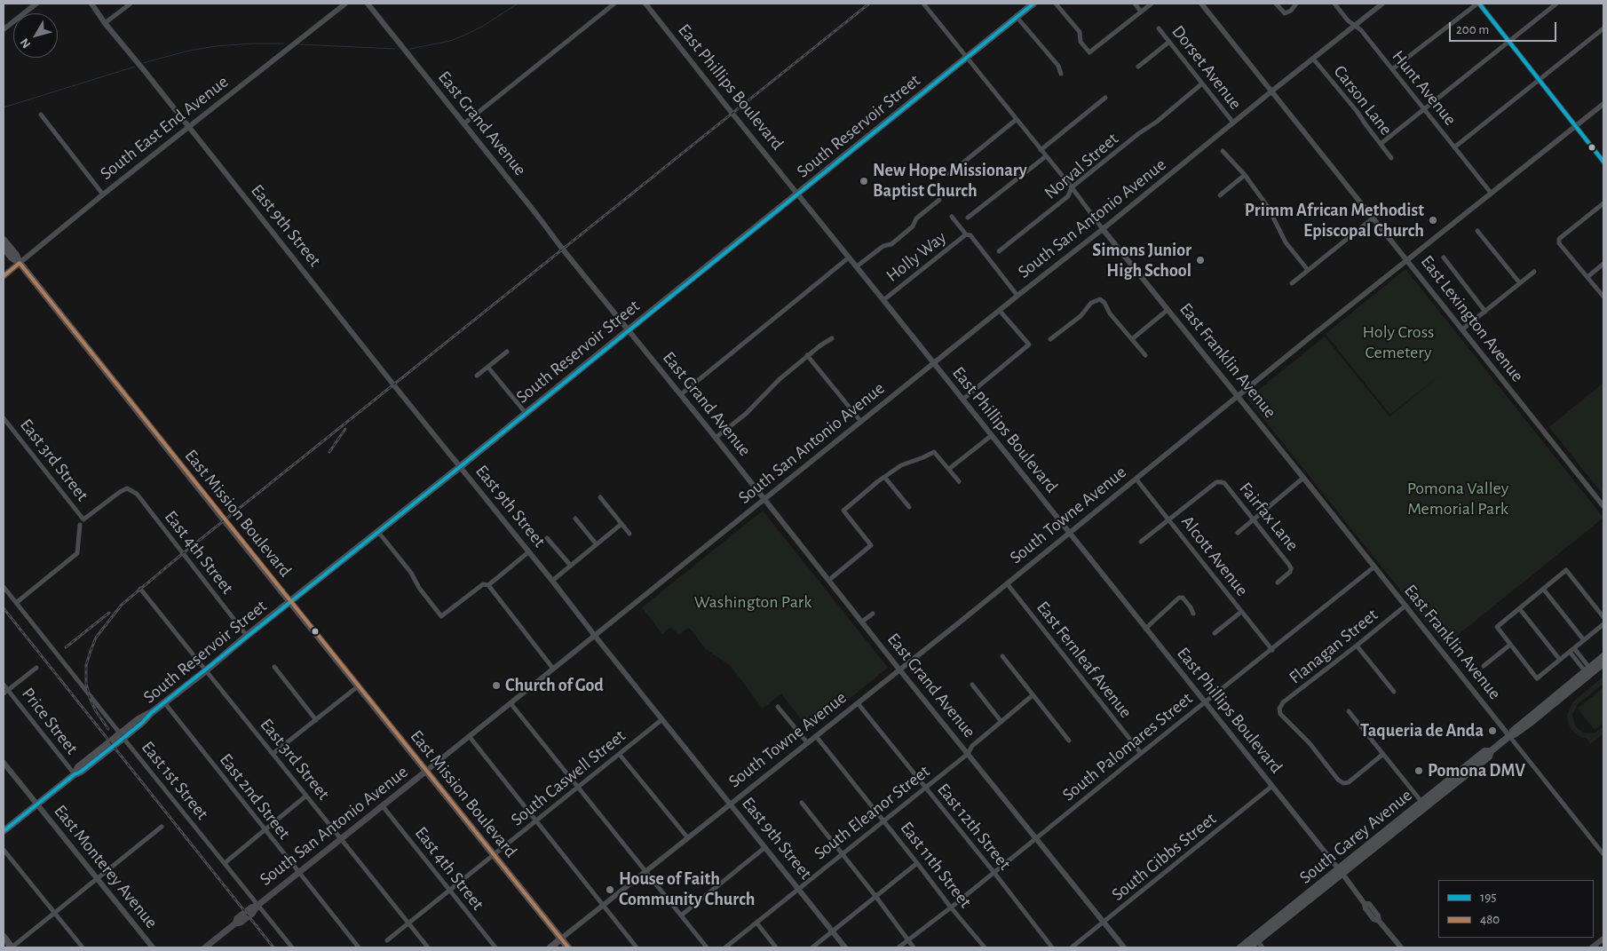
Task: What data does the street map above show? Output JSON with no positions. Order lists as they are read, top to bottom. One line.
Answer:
{"streets":{"main road":["South Reservoir Street","South East End Avenue","South San Antonio Avenue","East Mission Boulevard","South Towne Avenue","South Garey Avenue"],"street":["Dorset Avenue","East Phillips Boulevard","Hunt Avenue","Carson Lane","East Grand Avenue","Norval Street","East 9th Street","Holly Way","East Lexington Avenue","East Franklin Avenue","East 3rd Street","Fairfax Lane","East 4th Street","Alcott Avenue","Flanagan Street","East Fernleaf Avenue","Price Street","South Palomares Street","South Caswell Street","East 1st Street","East 2nd Street","South Eleanor Street","East 12th Street","South Gibbs Street","East 11th Street","East Monterey Avenue"]},"crossings":[["Dorset Avenue","Norval Street"],["Dorset Avenue","South San Antonio Avenue"],["East Phillips Boulevard","South Reservoir Street"],["East Phillips Boulevard","South San Antonio Avenue"],["East Phillips Boulevard","Holly Way"],["East Phillips Boulevard","South Towne Avenue"],["East Phillips Boulevard","South Palomares Street"],["East Phillips Boulevard","South Garey Avenue"],["East Phillips Boulevard","South Gibbs Street"],["Hunt Avenue","South San Antonio Avenue"],["Hunt Avenue","South Towne Avenue"],["Carson Lane","South San Antonio Avenue"],["East Grand Avenue","South Reservoir Street"],["East Grand Avenue","South San Antonio Avenue"],["East Grand Avenue","South Towne Avenue"],["East Grand Avenue","South Palomares Street"],["East Grand Avenue","South Eleanor Street"],["East Grand Avenue","South Gibbs Street"],["South Reservoir Street","East 9th Street"],["South Reservoir Street","East Franklin Avenue"],["South Reservoir Street","East 3rd Street"],["South Reservoir Street","East Mission Boulevard"],["South Reservoir Street","East 4th Street"],["South Reservoir Street","Price Street"],["South Reservoir Street","East 2nd Street"],["South East End Avenue","East 9th Street"],["South East End Avenue","East Mission Boulevard"],["Norval Street","East Franklin Avenue"],["South San Antonio Avenue","East 9th Street"],["South San Antonio Avenue","East Lexington Avenue"],["South San Antonio Avenue","East Franklin Avenue"],["South San Antonio Avenue","East 3rd Street"],["South San Antonio Avenue","East Mission Boulevard"],["South San Antonio Avenue","East 4th Street"],["South San Antonio Avenue","East 1st Street"],["South San Antonio Avenue","East 2nd Street"],["East 9th Street","South Towne Avenue"],["East 9th Street","South Caswell Street"],["East 9th Street","South Eleanor Street"],["East Lexington Avenue","South Towne Avenue"],["East Franklin Avenue","South Towne Avenue"],["East Franklin Avenue","Flanagan Street"],["East Franklin Avenue","South Palomares Street"],["East Franklin Avenue","South Garey Avenue"],["East 3rd Street","East 4th Street"],["East 3rd Street","South Caswell Street"],["East Mission Boulevard","South Towne Avenue"],["East Mission Boulevard","South Caswell Street"],["South Towne Avenue","Alcott Avenue"],["South Towne Avenue","East Fernleaf Avenue"],["South Towne Avenue","East 12th Street"],["South Towne Avenue","East 11th Street"],["Fairfax Lane","Alcott Avenue"],["East 4th Street","South Caswell Street"],["Alcott Avenue","South Palomares Street"],["East Fernleaf Avenue","South Palomares Street"],["South Palomares Street","East 12th Street"],["South Palomares Street","East 11th Street"],["South Eleanor Street","East 12th Street"],["South Eleanor Street","East 11th Street"]],"parks":["Holy Cross Cemetery","Pomona Valley Memorial Park","Washington Park"],"places":["New Hope Missionary Baptist Church","Primm African Methodist Episcopal Church","Simons Junior High School","Church of God","Taqueria de Anda","Pomona DMV","House of Faith Community Church"],"lines":["transit line 195","transit line 480"],"legend":["195","480"],"scale_bar":"200 m","north":"bottom left"}
